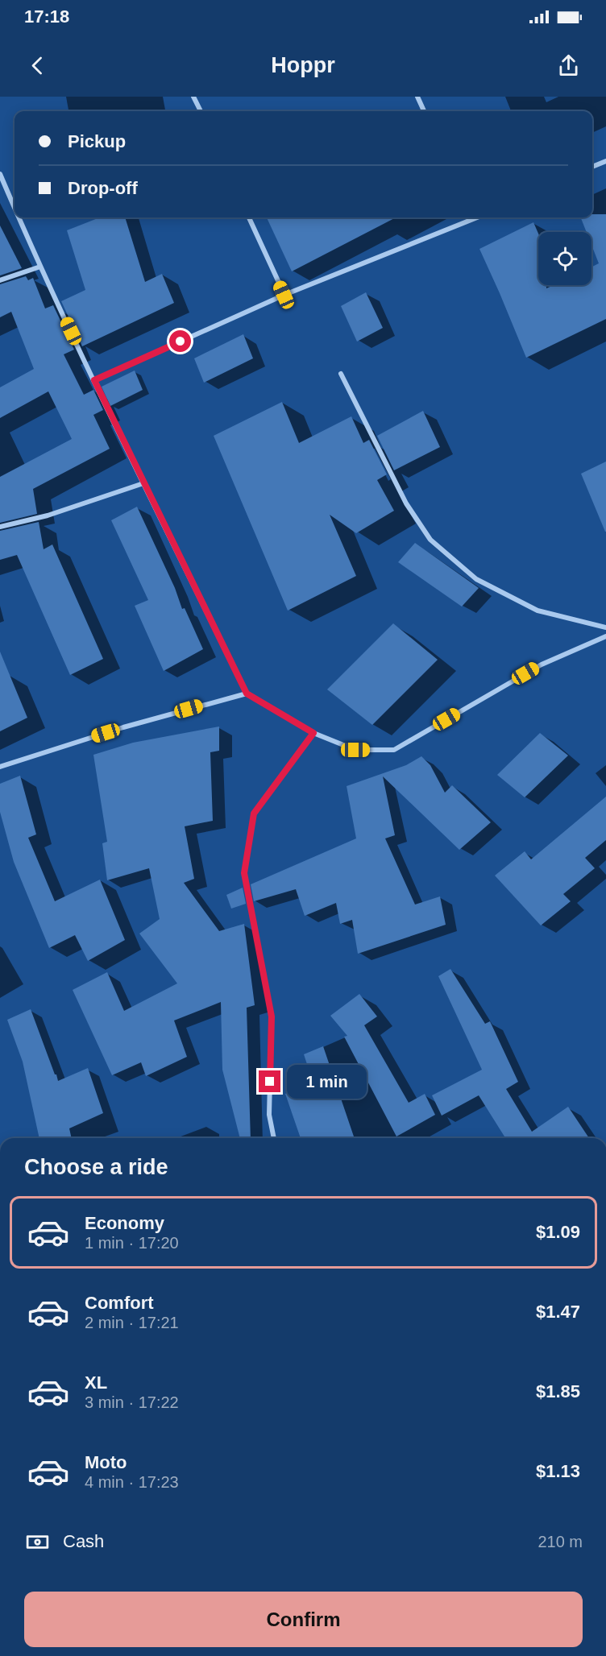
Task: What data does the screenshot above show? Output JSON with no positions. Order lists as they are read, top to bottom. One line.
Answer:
{"page":{"status":"17:18","header":"Hoppr","banner":["Pickup","Drop-off"],"bubble":"1 min","heading":"Choose a ride","list":[{"name":"Economy","note":"1 min · 17:20","value":"$1.09"},{"name":"Comfort","note":"2 min · 17:21","value":"$1.47"},{"name":"XL","note":"3 min · 17:22","value":"$1.85"},{"name":"Moto","note":"4 min · 17:23","value":"$1.13"}],"pay":["Cash","210 m"],"buttons":"Confirm"}}
